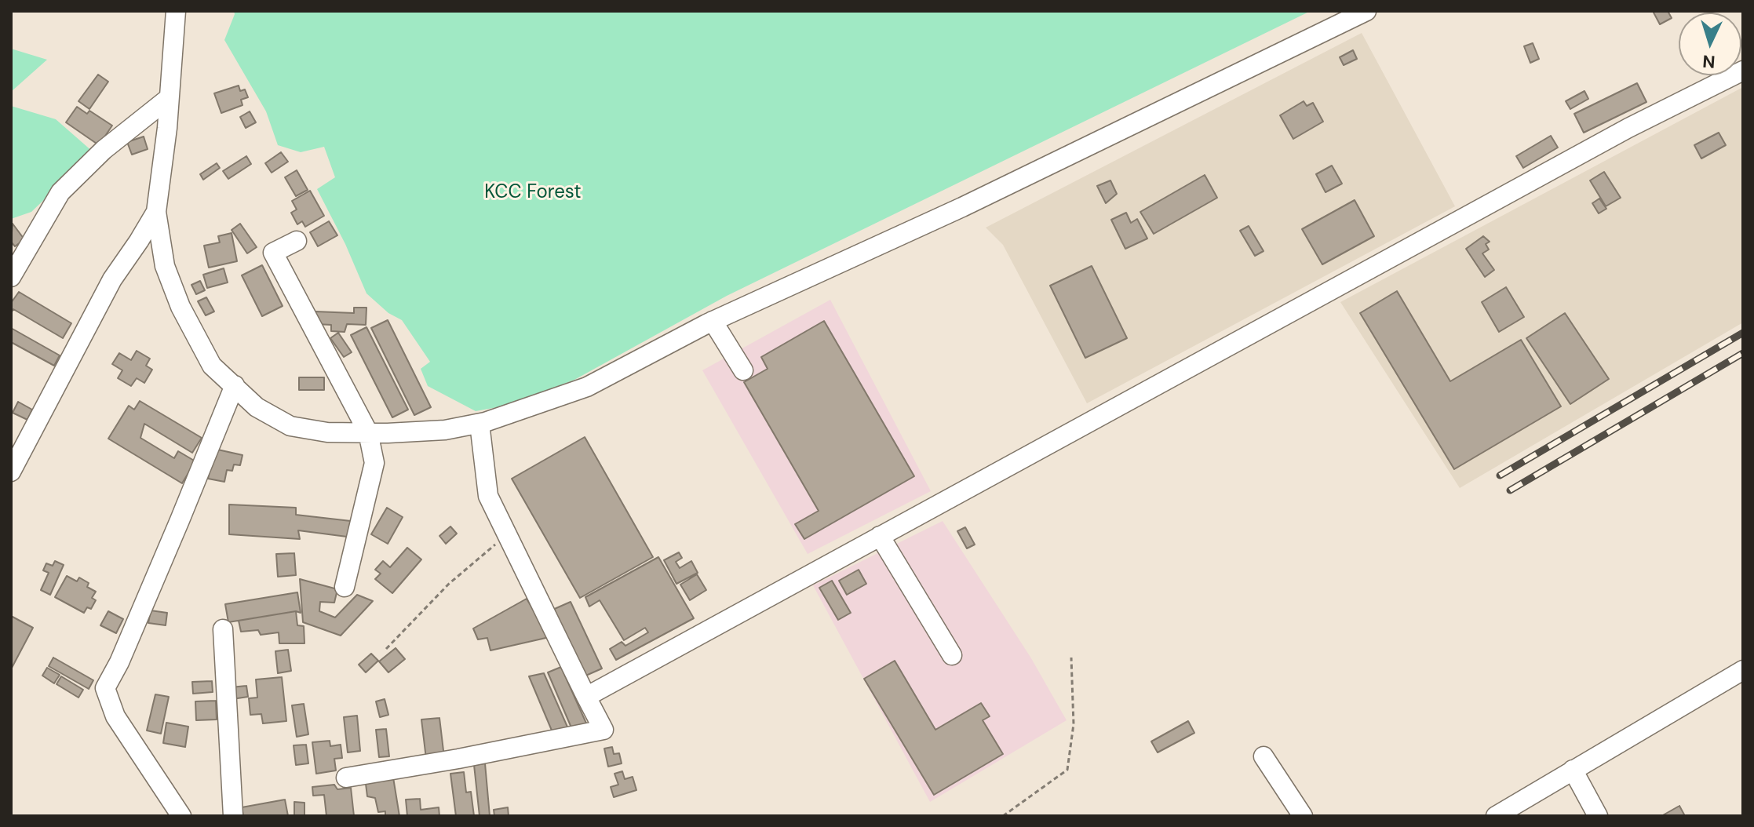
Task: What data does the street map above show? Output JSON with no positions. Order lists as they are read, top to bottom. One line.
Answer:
{"parks":["KCC Forest"],"north":"bottom"}
